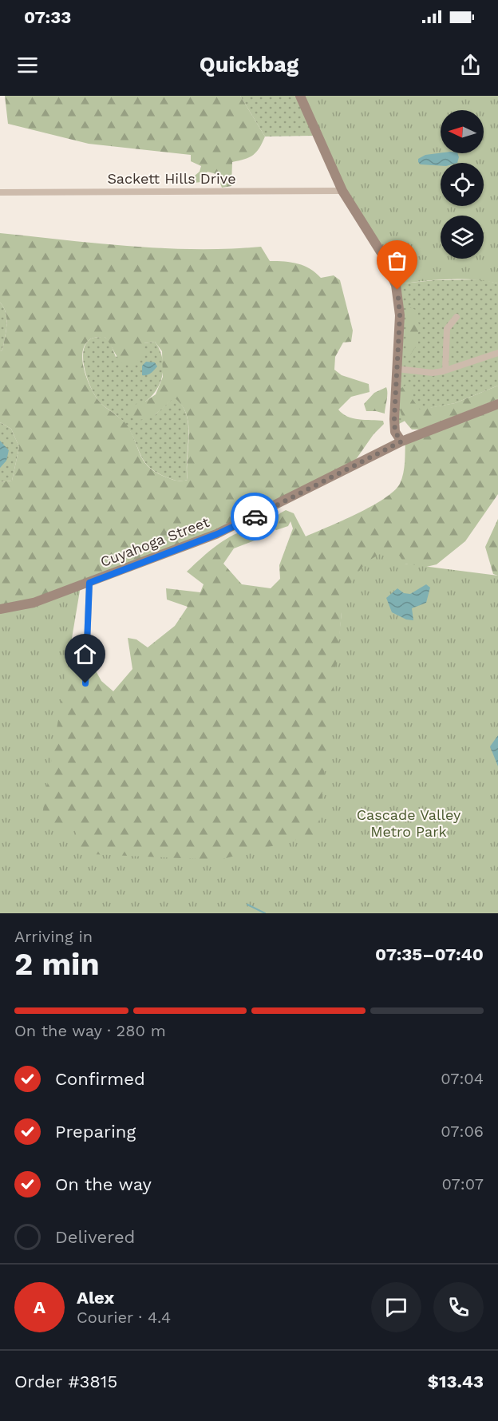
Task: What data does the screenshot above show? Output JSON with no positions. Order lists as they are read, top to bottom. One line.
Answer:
{"streets":{"street":["Sackett Hills Drive","Cuyahoga Street"]},"parks":["Cascade Valley Metro Park"],"north":"left","page":{"status":"07:33","header":"Quickbag","heading":["2 min","Arriving in","07:35–07:40"],"panel":["Alex","Courier · 4.4","Order #3815","$13.43"],"bar":"On the way · 280 m","list":[["Confirmed","07:04"],["Preparing","07:06"],["On the way","07:07"],"Delivered"],"round":"A"}}
